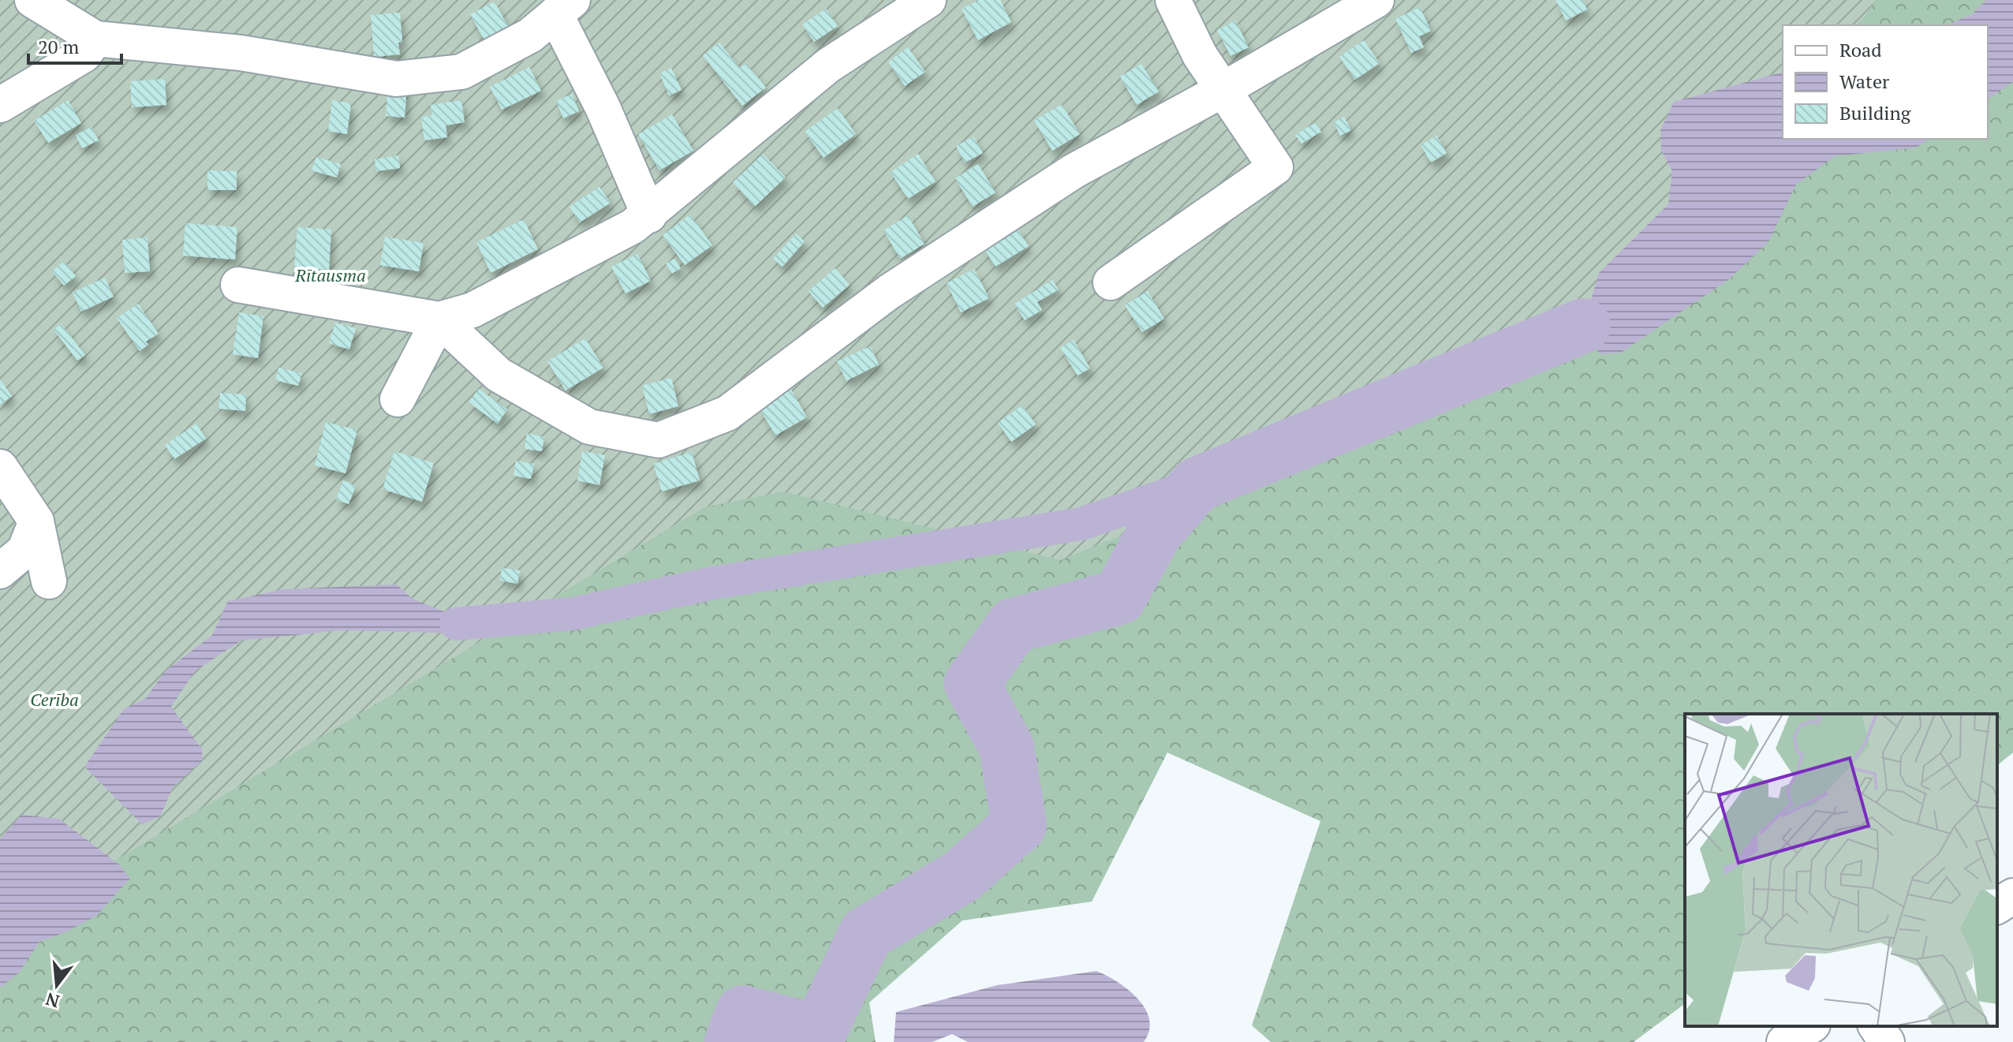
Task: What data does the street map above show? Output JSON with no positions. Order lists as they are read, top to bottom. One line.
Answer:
{"parks":["Rītausma","Cerība"],"legend":["Road","Water","Building"],"scale_bar":"20 m","north":"bottom"}
